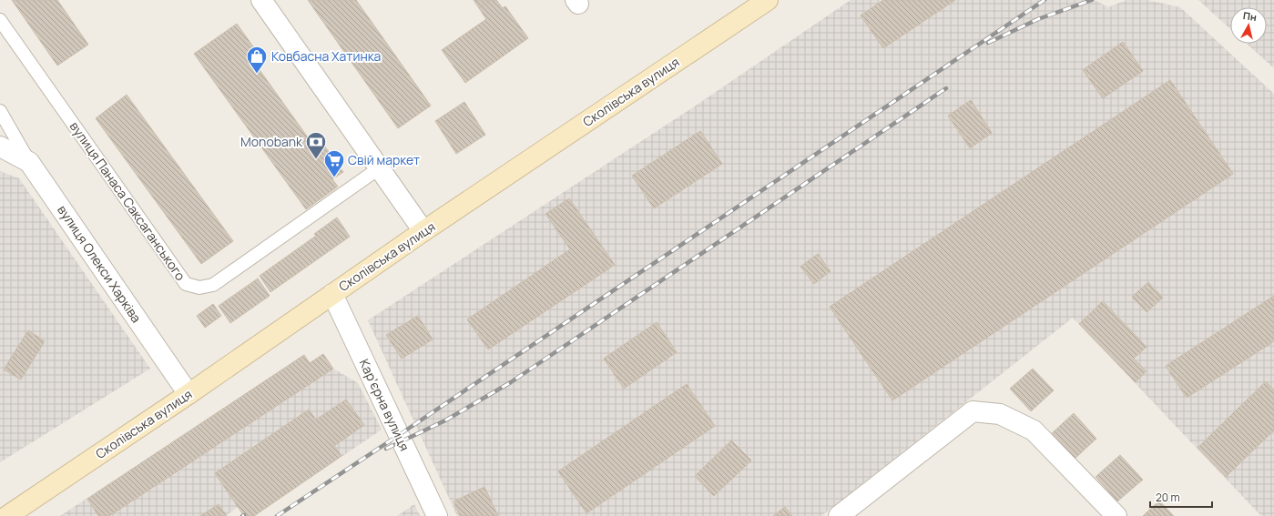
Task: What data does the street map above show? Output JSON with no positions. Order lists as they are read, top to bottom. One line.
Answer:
{"streets":{"street":["Сколівська вулиця","вулиця Олекси Харківа","Карʼєрна вулиця"],"lane":["вулиця Панаса Саксаганського"]},"crossings":[["Сколівська вулиця","вулиця Олекси Харківа"],["Сколівська вулиця","Карʼєрна вулиця"]],"places":{"shop":["Ковбасна Хатинка"],"bank":["Monobank"],"supermarket":["Свій маркет"]},"scale_bar":"20 m","north":"top"}
